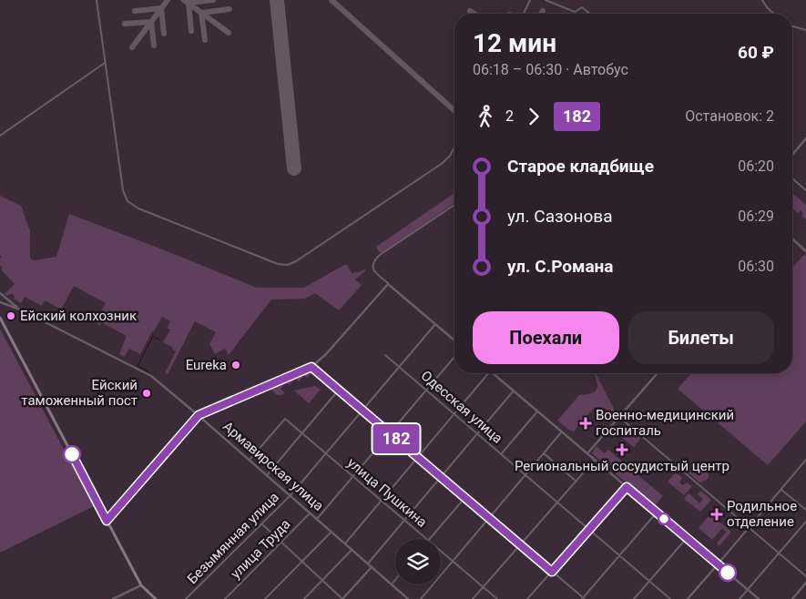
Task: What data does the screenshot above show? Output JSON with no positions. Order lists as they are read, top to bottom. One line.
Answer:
{"streets":{"street":["Одесская улица","Армавирская улица","улица Пушкина","Безымянная улица","улица Труда"]},"crossings":[["Одесская улица","Безымянная улица"],["Армавирская улица","улица Пушкина"],["Армавирская улица","Безымянная улица"],["Армавирская улица","улица Труда"],["улица Пушкина","Безымянная улица"]],"places":{"other":["Ейский колхозник","Eureka","Ейский таможенный пост"],"health":["Военно-медицинский госпиталь","Региональный сосудистый центр","Родильное отделение"]},"lines":["bus line 182"],"page":{"on_map":"182","heading":["12 мин","06:18 – 06:30 · Автобус","60 ₽"],"legs":["2","182","Остановок: 2"],"list":[{"name":"Старое кладбище","value":"06:20"},{"name":"ул. Сазонова","value":"06:29"},{"name":"ул. С.Романа","value":"06:30"}],"buttons":["Поехали","Билеты"]}}
